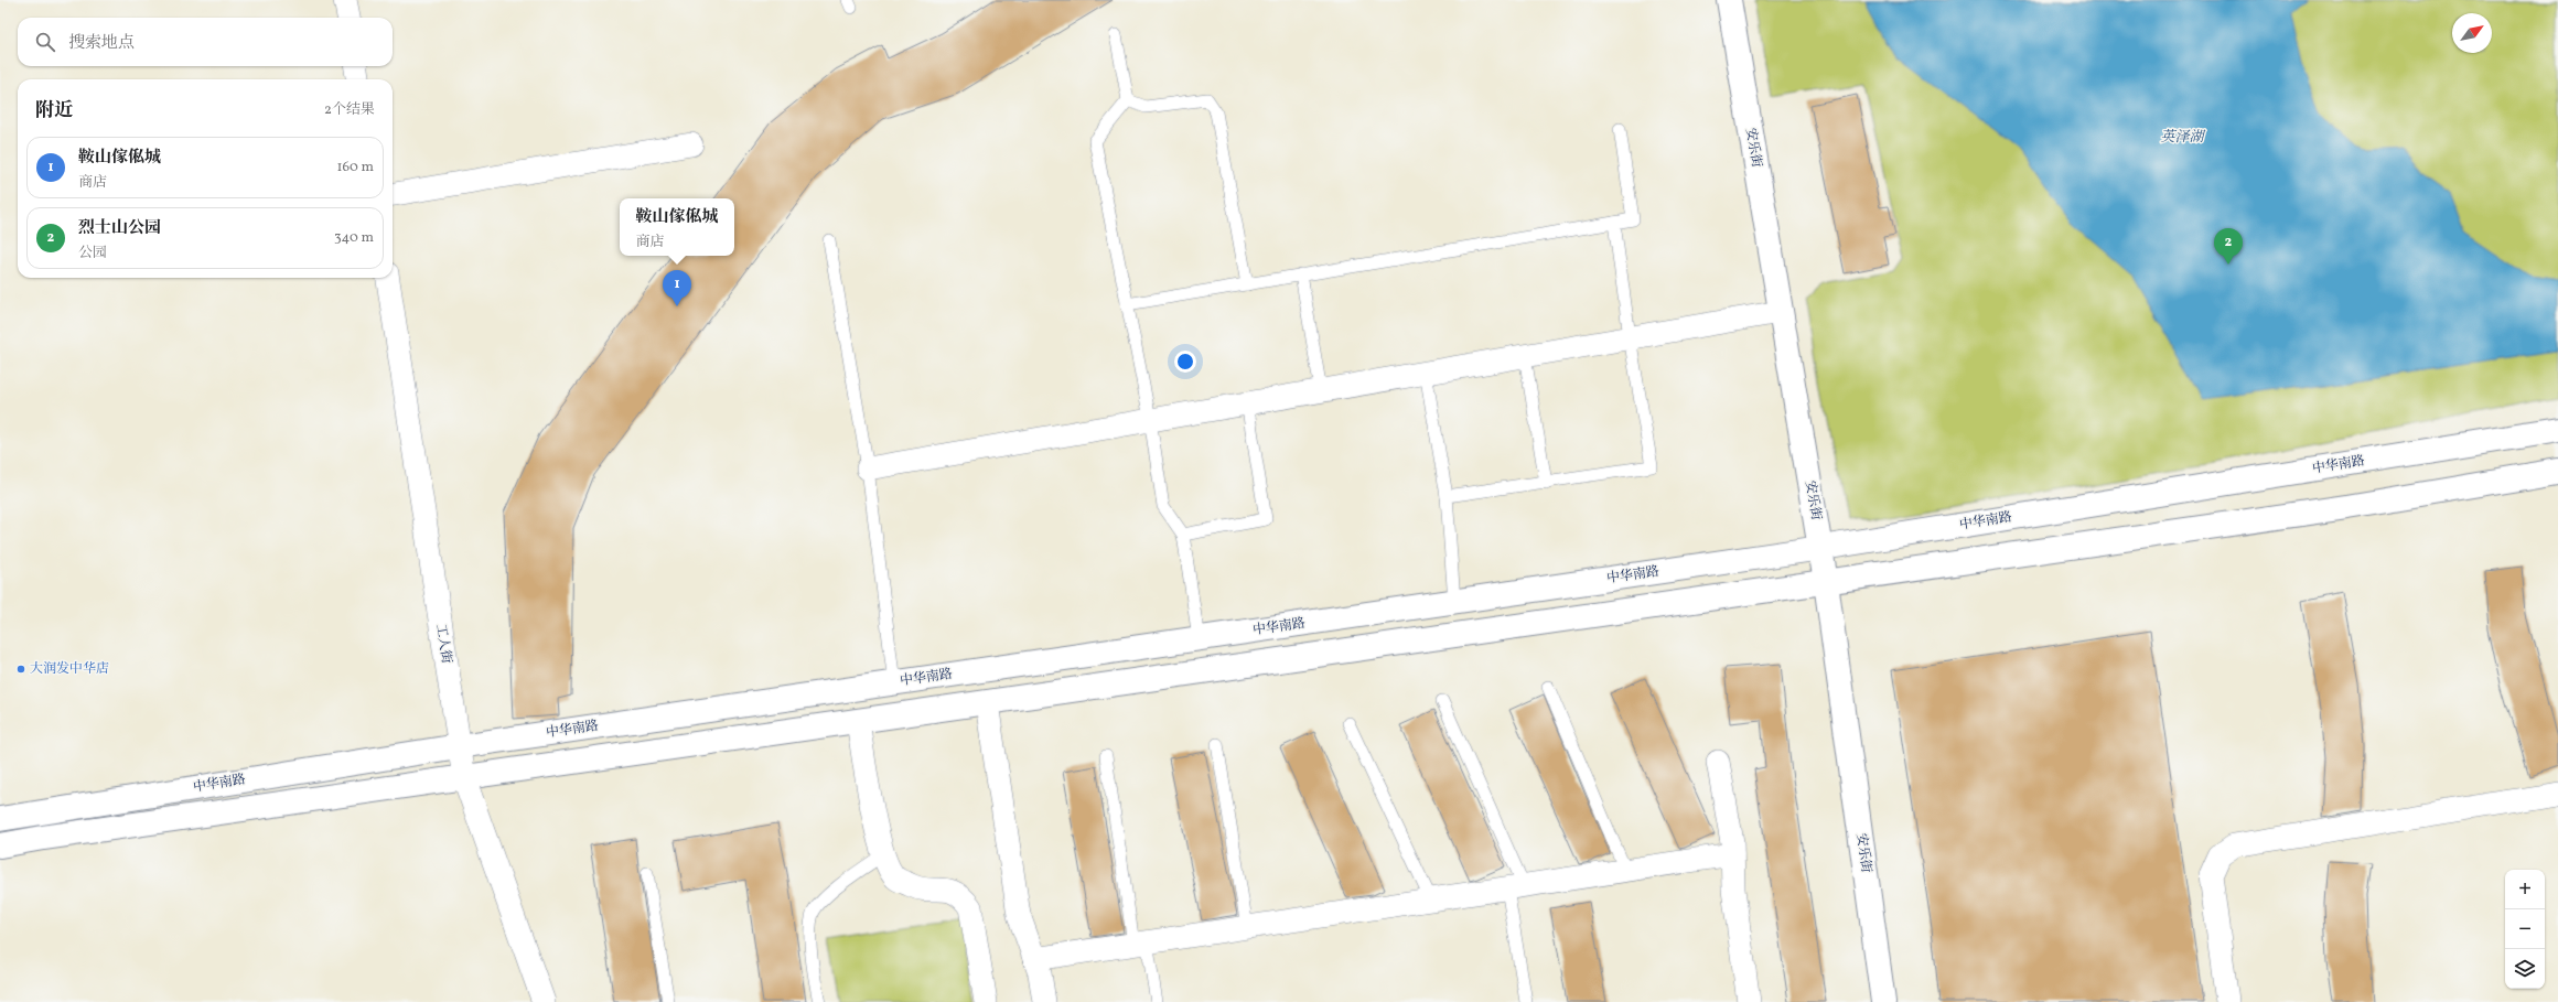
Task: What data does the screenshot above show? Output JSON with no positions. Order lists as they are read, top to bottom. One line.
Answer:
{"streets":{"main road":["安乐街","中华南路"],"street":["工人街"]},"crossings":[["安乐街","中华南路"],["中华南路","工人街"]],"water":["英泽湖"],"places":["大润发中华店"],"north":"top right","page":{"search":"搜索地点","heading":["附近","2个结果"],"list":[{"mark":"1","name":"鞍山傢俬城","note":"商店","value":"160 m"},{"mark":"2","name":"烈士山公园","note":"公园","value":"340 m"}],"popup":["鞍山傢俬城","商店"],"pins":["2","1"],"map_buttons":["+","−"]}}
